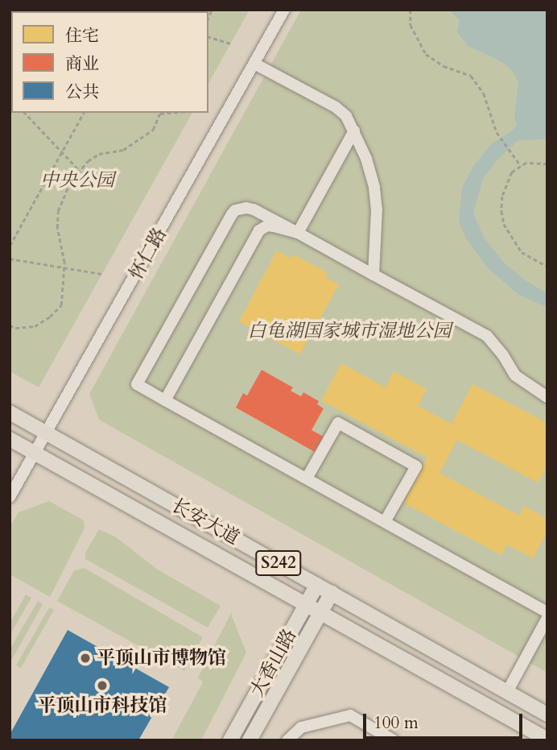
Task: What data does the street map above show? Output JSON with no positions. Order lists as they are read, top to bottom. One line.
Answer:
{"streets":{"main road":["长安大道","S242","大香山路"],"street":["怀仁路"]},"crossings":[["怀仁路","长安大道"],["长安大道","大香山路"]],"parks":["中央公园","白龟湖国家城市湿地公园"],"places":["平顶山市博物馆","平顶山市科技馆"],"legend":["住宅","商业","公共"],"scale_bar":"100 m"}
